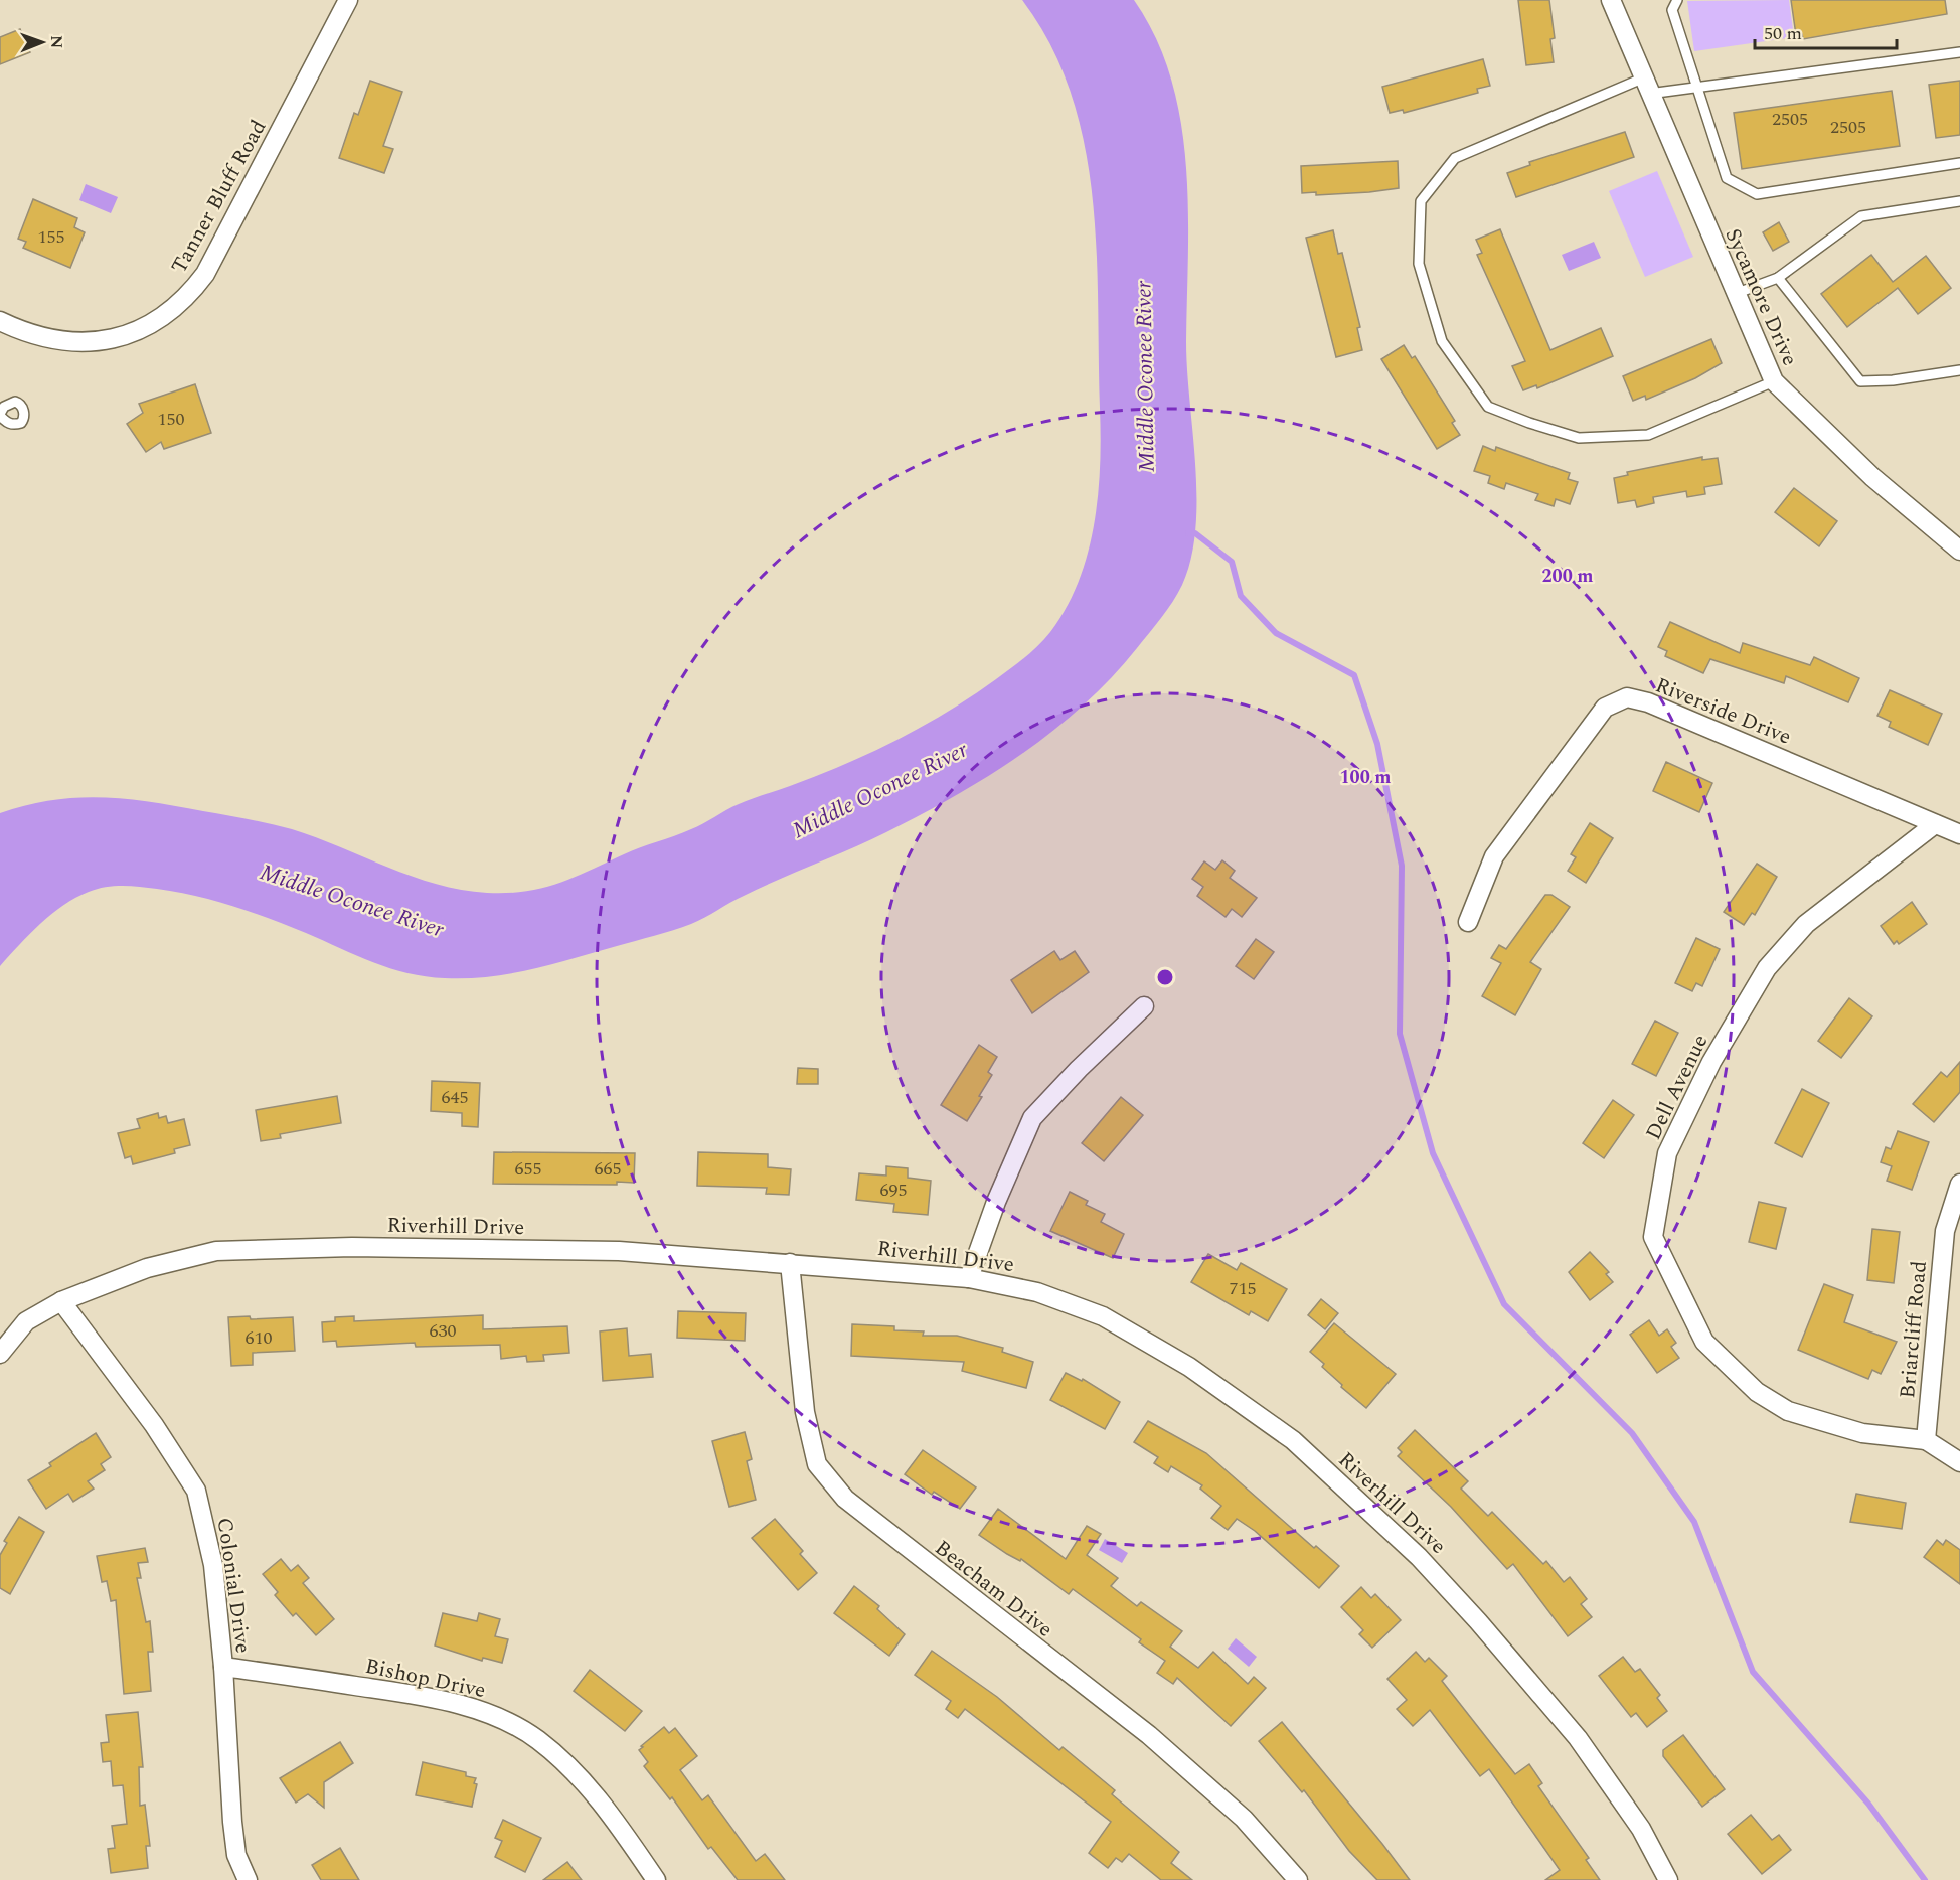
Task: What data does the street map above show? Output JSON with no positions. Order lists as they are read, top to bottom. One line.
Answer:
{"streets":{"street":["Tanner Bluff Road","Sycamore Drive","Riverside Drive","Dell Avenue","Riverhill Drive","Briarcliff Road","Colonial Drive","Beacham Drive","Bishop Drive"]},"crossings":[["Riverside Drive","Dell Avenue"],["Dell Avenue","Briarcliff Road"],["Riverhill Drive","Colonial Drive"],["Riverhill Drive","Beacham Drive"],["Colonial Drive","Bishop Drive"]],"water":["Middle Oconee River"],"house_numbers":["2505","2505","155","150","645","655","665","695","715","630","610"],"scale_bar":"50 m","north":"right","rings":["200 m","100 m"]}
